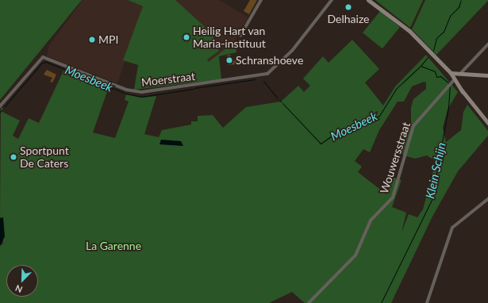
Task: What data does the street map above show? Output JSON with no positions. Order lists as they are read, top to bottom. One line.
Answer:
{"streets":{"street":["Moerstraat","Wouwersstraat"]},"water":["Moesbeek","Klein Schijn"],"parks":["La Garenne"],"places":["Delhaize","Heilig Hart van Maria-instituut","MPI","Schranshoeve","Sportpunt De Caters"],"north":"bottom left"}
